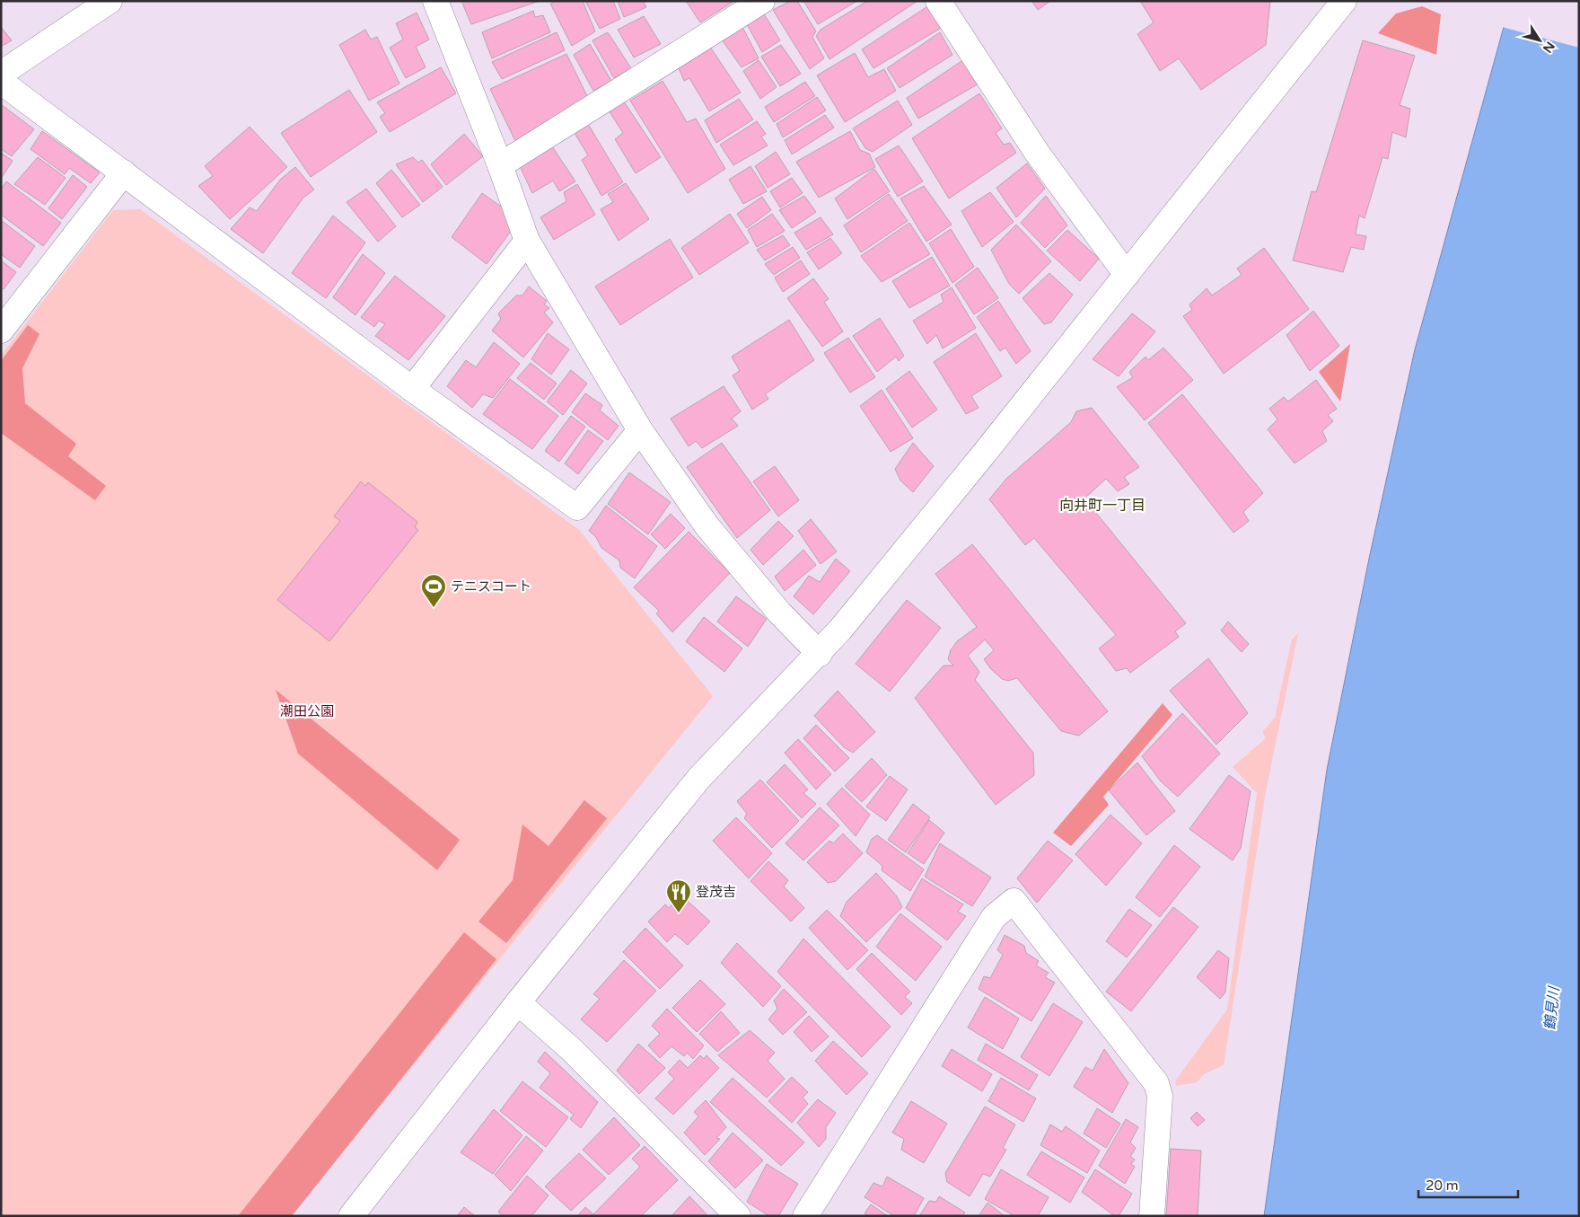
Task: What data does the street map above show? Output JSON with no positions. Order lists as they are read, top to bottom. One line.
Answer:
{"districts":["向井町一丁目"],"water":["鶴見川"],"parks":["潮田公園"],"places":{"sports":["テニスコート"],"restaurant":["登茂吉"]},"scale_bar":"20 m","north":"bottom right"}
